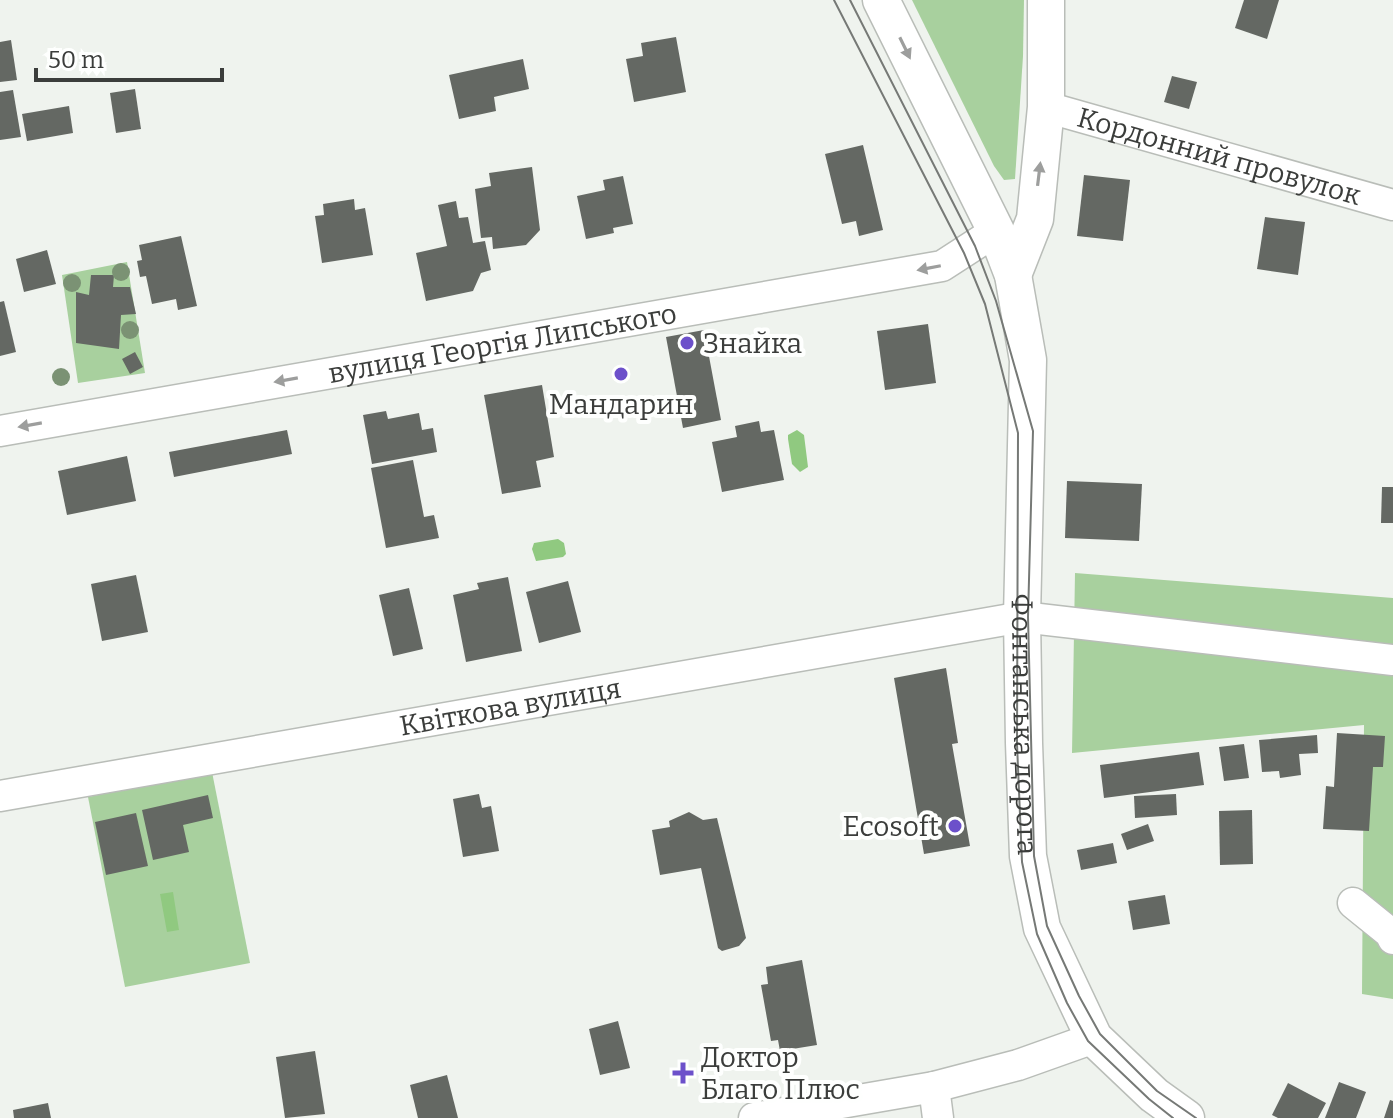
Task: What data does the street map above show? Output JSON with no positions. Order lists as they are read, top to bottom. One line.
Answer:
{"streets":{"main road":["Фонтанська дорога"],"street":["Кордонний провулок","вулиця Георгія Липського","Квіткова вулиця"]},"crossings":[["вулиця Георгія Липського","Фонтанська дорога"],["Квіткова вулиця","Фонтанська дорога"]],"one_way":["вулиця Георгія Липського"],"places":{"other":["Знайка","Мандарин","Ecosoft"],"health":["Доктор Благо Плюс"]},"scale_bar":"50 m"}
